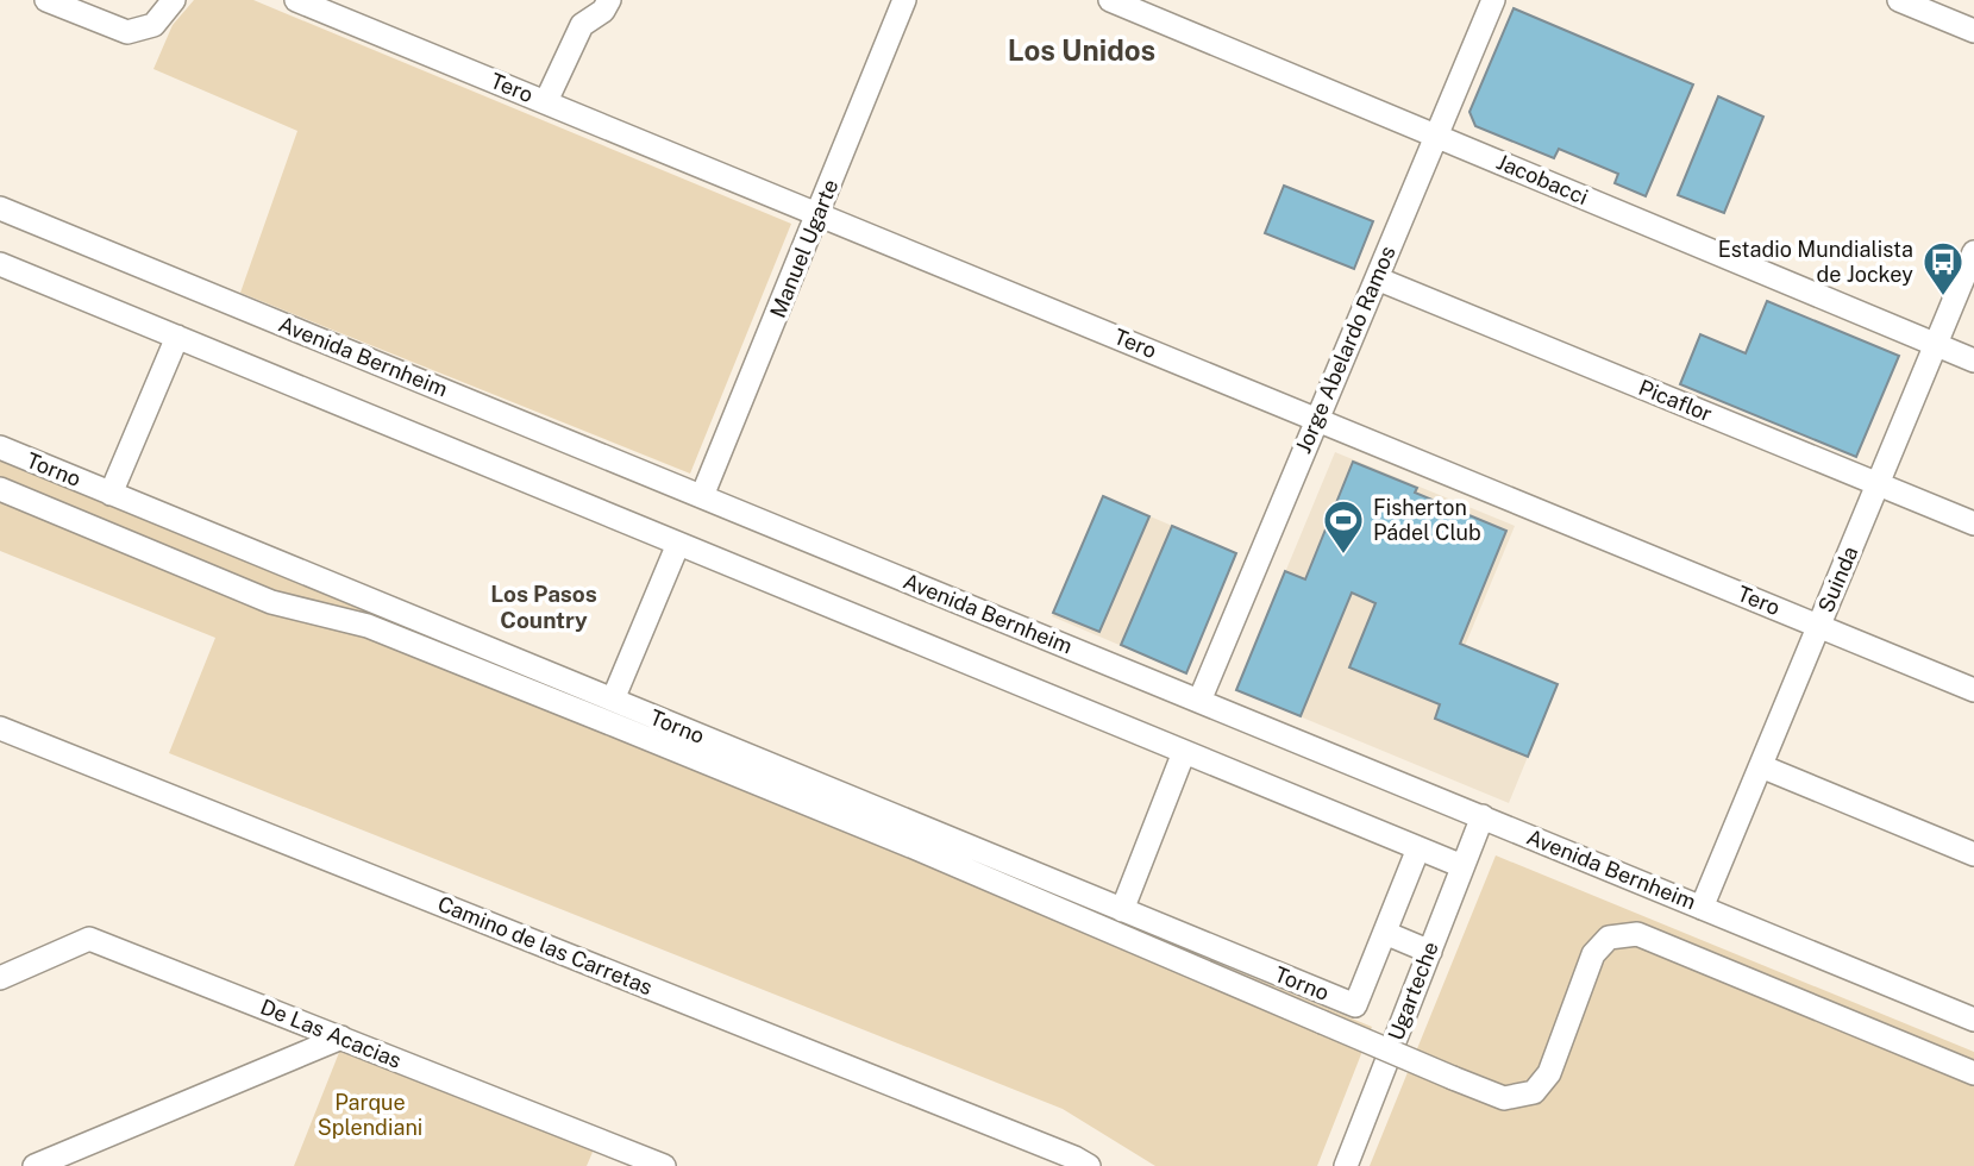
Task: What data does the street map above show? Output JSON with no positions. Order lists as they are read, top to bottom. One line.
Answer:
{"streets":{"street":["Tero","Jacobacci","Manuel Ugarte","Jorge Abelardo Ramos","Avenida Bernheim","Picaflor","Torno","Suinda","Camino de las Carretas","Ugarteche","De Las Acacias"]},"crossings":[["Tero","Manuel Ugarte"],["Tero","Jorge Abelardo Ramos"],["Tero","Suinda"],["Jacobacci","Jorge Abelardo Ramos"],["Jacobacci","Suinda"],["Manuel Ugarte","Avenida Bernheim"],["Jorge Abelardo Ramos","Avenida Bernheim"],["Jorge Abelardo Ramos","Picaflor"],["Avenida Bernheim","Suinda"],["Avenida Bernheim","Ugarteche"],["Picaflor","Suinda"]],"districts":["Los Unidos","Los Pasos Country"],"parks":["Parque Splendiani"],"places":{"bus stop":["Estadio Mundialista de Jockey"],"sports":["Fisherton Pádel Club"]}}
